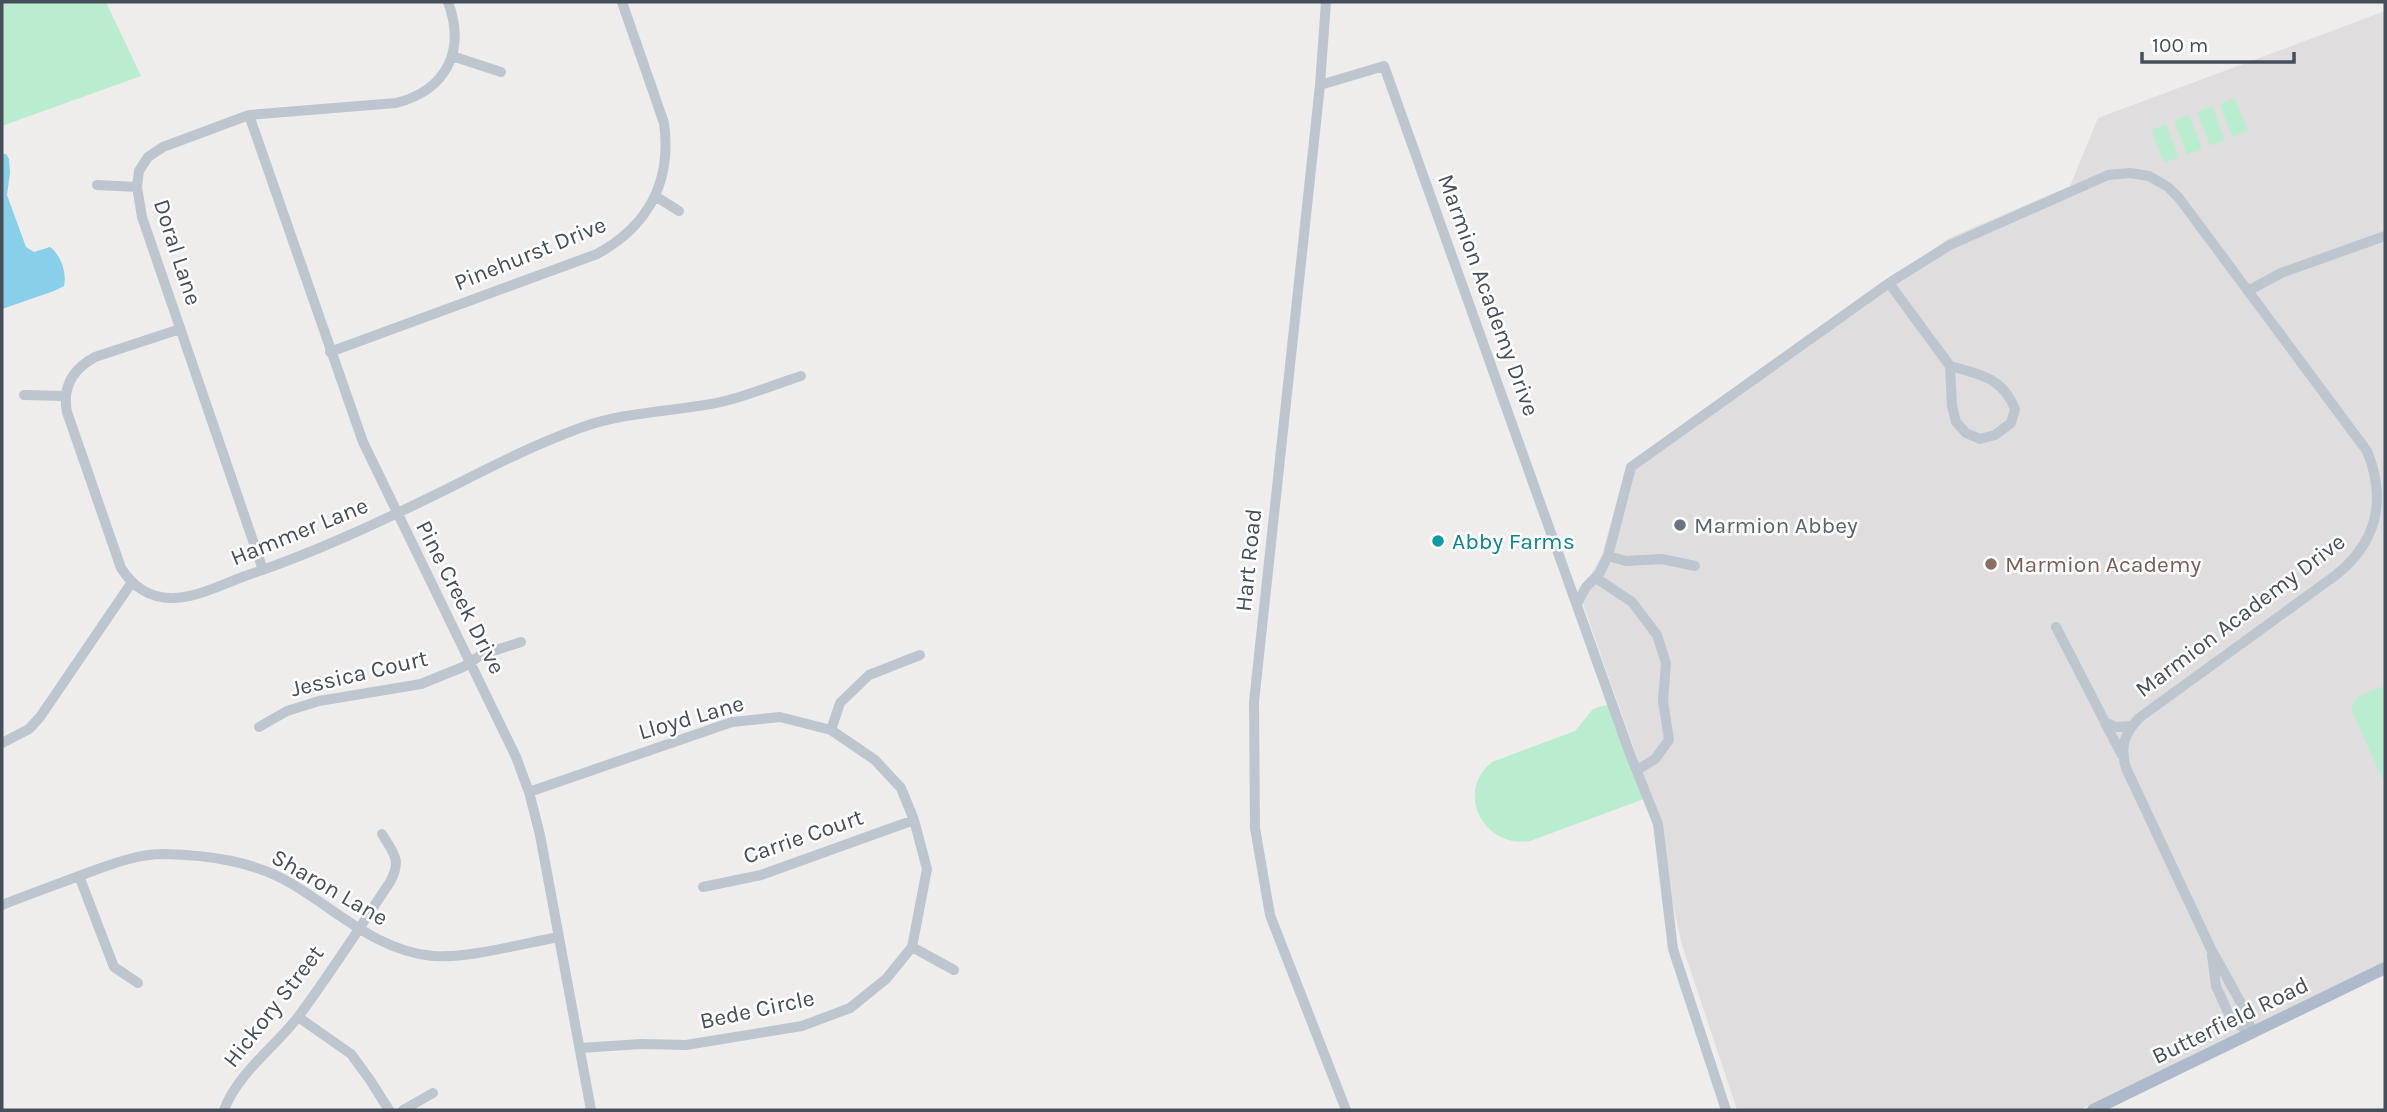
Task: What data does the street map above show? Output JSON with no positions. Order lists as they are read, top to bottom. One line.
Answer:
{"streets":{"main road":["Butterfield Road"],"street":["Doral Lane","Pinehurst Drive","Marmion Academy Drive","Hammer Lane","Hart Road","Pine Creek Drive","Jessica Court","Lloyd Lane","Carrie Court","Sharon Lane","Hickory Street","Bede Circle"]},"crossings":[["Doral Lane","Hammer Lane"],["Doral Lane","Pine Creek Drive"],["Pinehurst Drive","Pine Creek Drive"],["Marmion Academy Drive","Hart Road"],["Hammer Lane","Pine Creek Drive"],["Pine Creek Drive","Jessica Court"],["Pine Creek Drive","Lloyd Lane"],["Pine Creek Drive","Sharon Lane"],["Pine Creek Drive","Bede Circle"],["Lloyd Lane","Bede Circle"],["Carrie Court","Bede Circle"],["Sharon Lane","Hickory Street"]],"places":["Marmion Abbey","Abby Farms","Marmion Academy"],"scale_bar":"100 m"}
